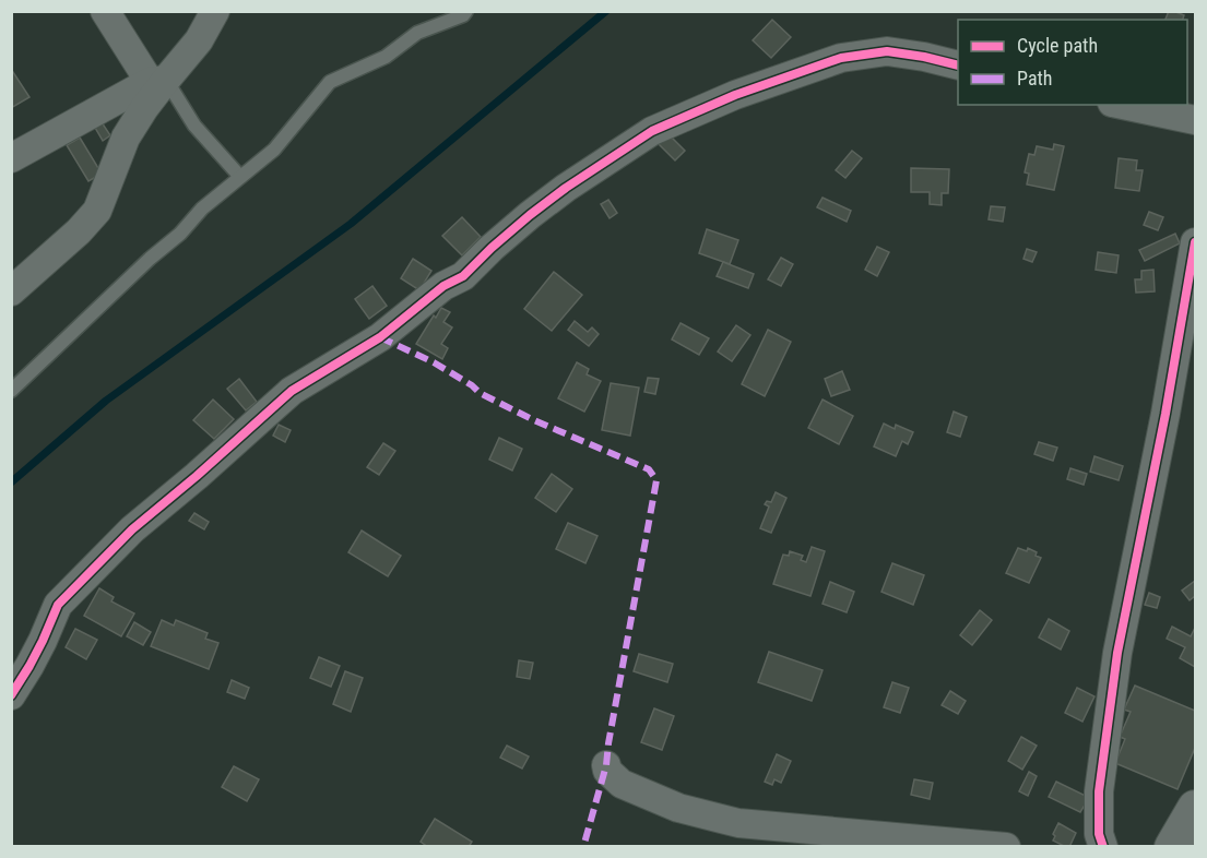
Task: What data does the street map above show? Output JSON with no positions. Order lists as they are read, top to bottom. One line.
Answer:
{"legend":["Cycle path","Path"]}
